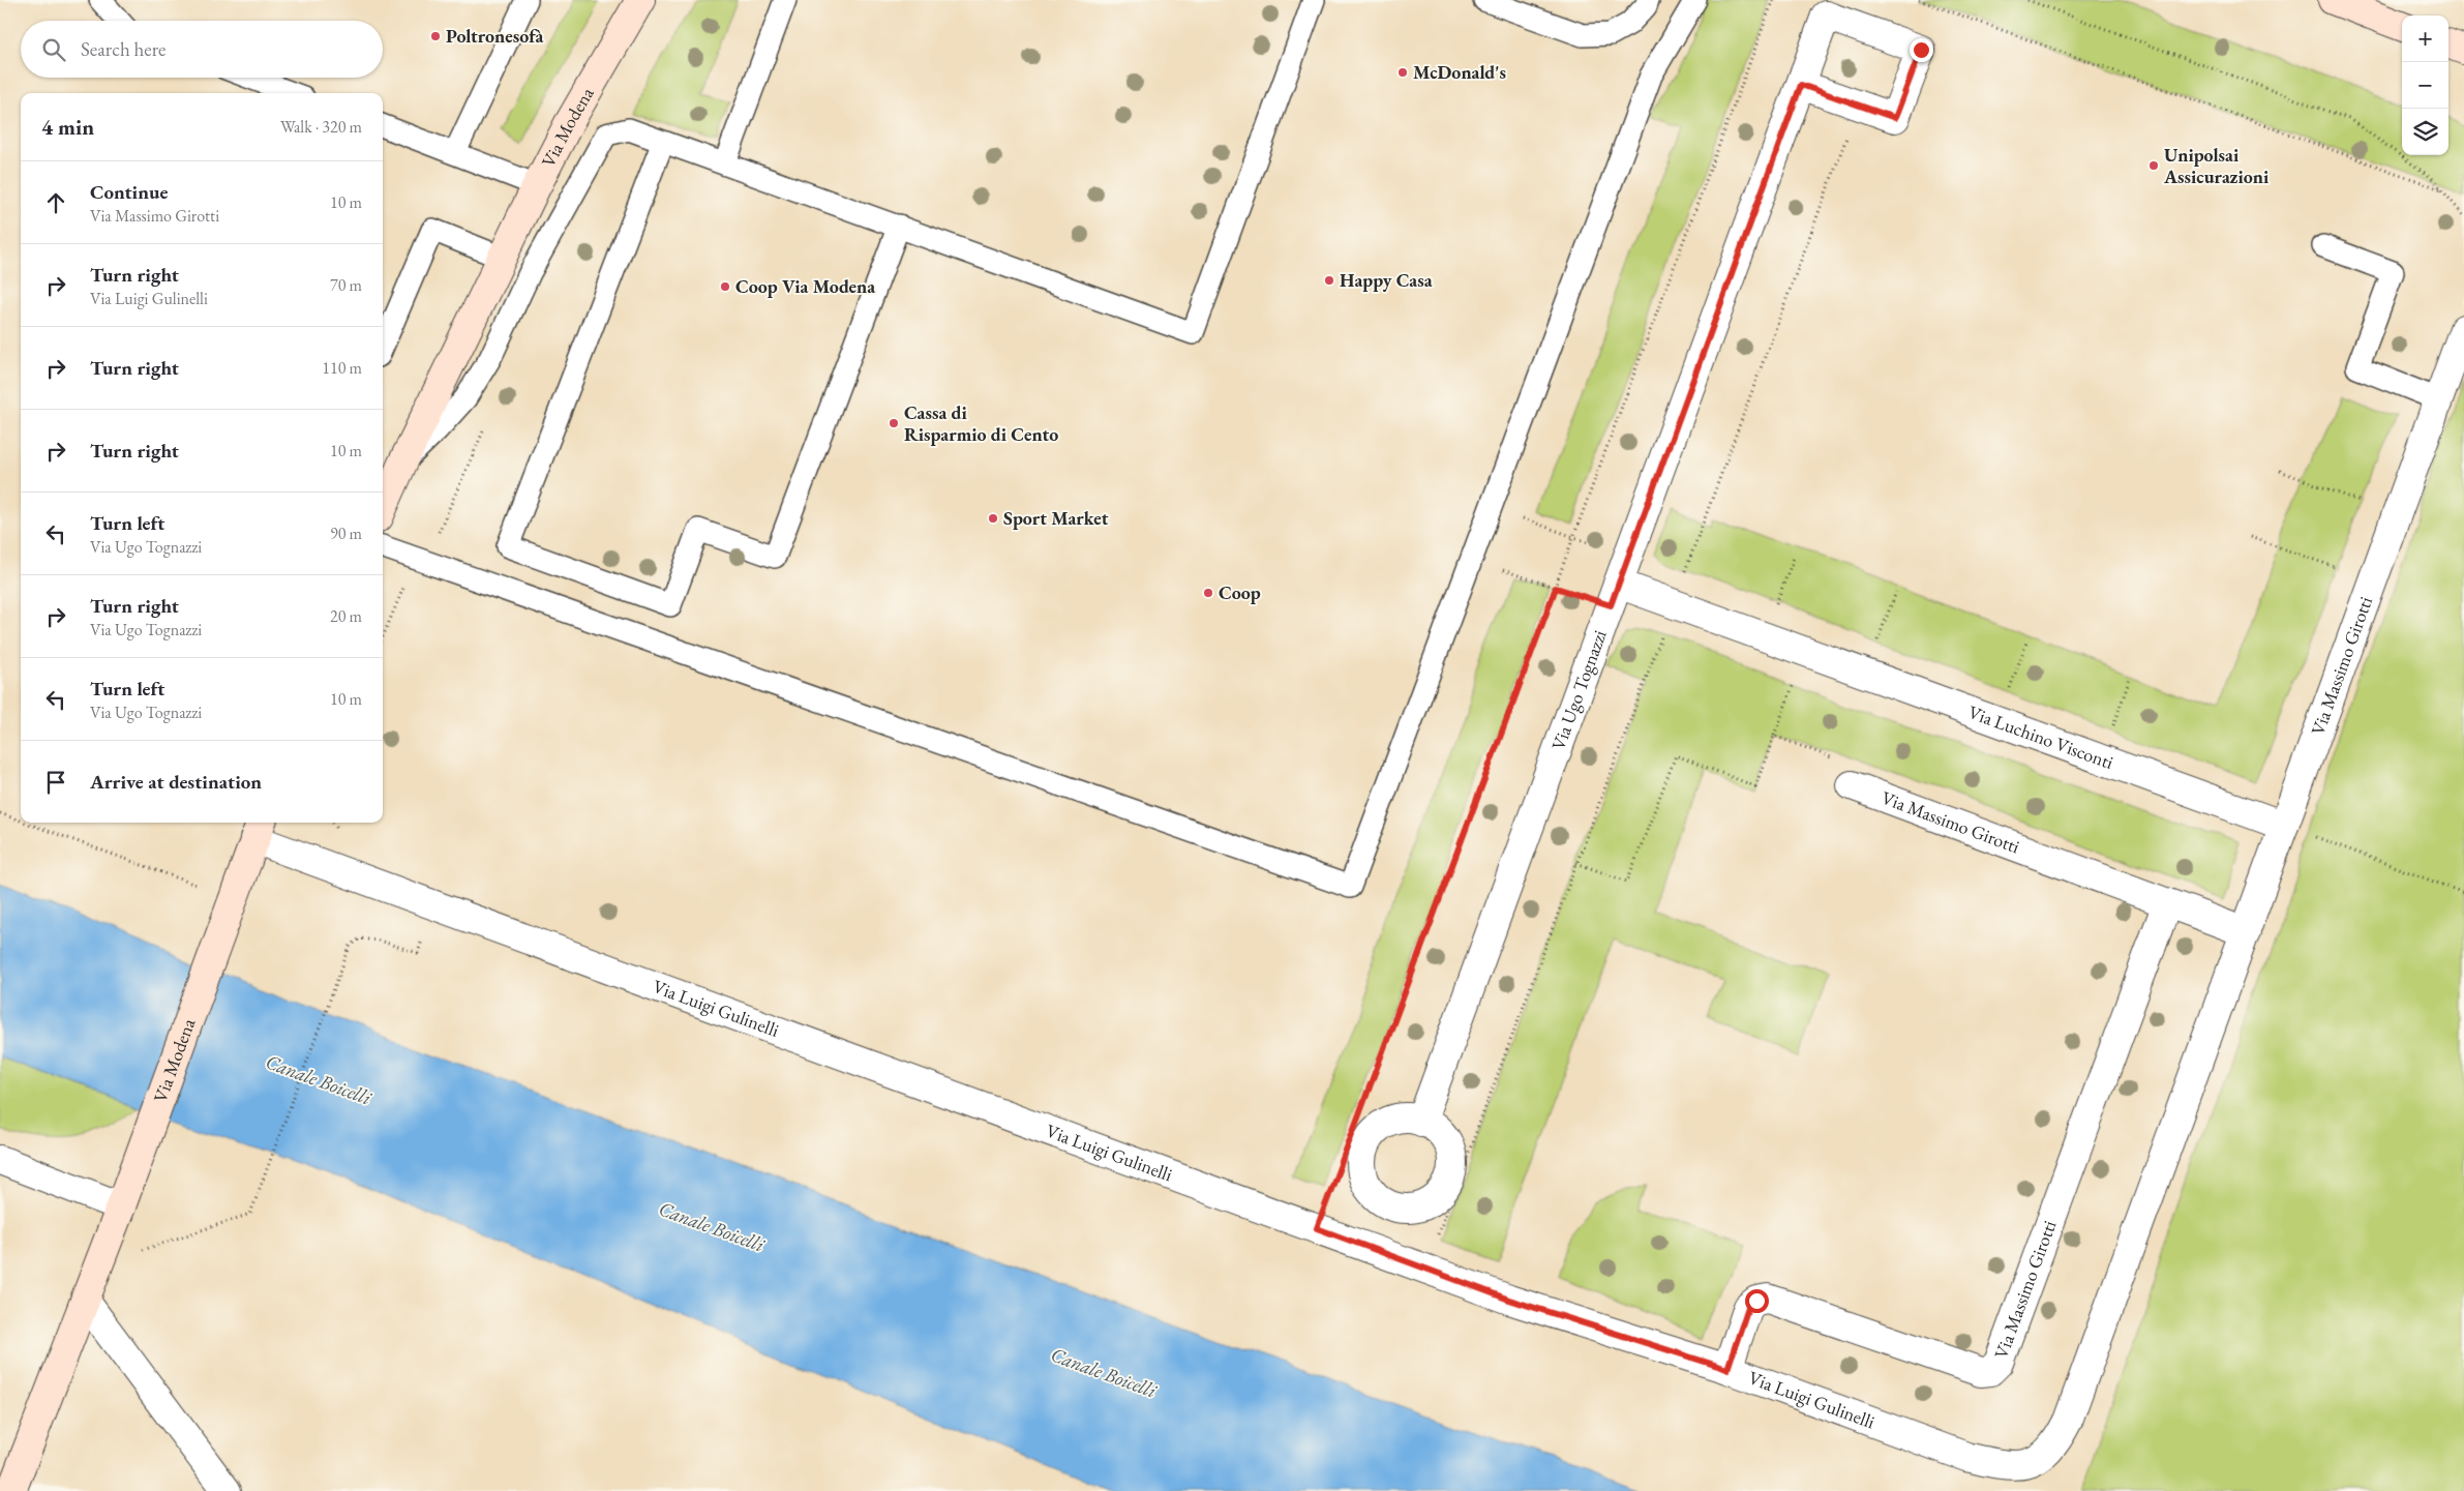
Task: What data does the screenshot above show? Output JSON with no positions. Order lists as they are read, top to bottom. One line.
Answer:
{"streets":{"main road":["Via Modena"],"street":["Via Massimo Girotti","Via Ugo Tognazzi","Via Luchino Visconti","Via Luigi Gulinelli"]},"crossings":[["Via Modena","Via Luigi Gulinelli"],["Via Massimo Girotti","Via Luchino Visconti"],["Via Massimo Girotti","Via Luigi Gulinelli"],["Via Ugo Tognazzi","Via Luchino Visconti"]],"water":["Canale Boicelli"],"places":["Poltronesofà","McDonald's","Unipolsai Assicurazioni","Happy Casa","Coop Via Modena","Cassa di Risparmio di Cento","Sport Market","Coop"],"page":{"map_buttons":["+","−"],"search":"Search here","heading":["4 min","Walk · 320 m"],"list":[["Continue","Via Massimo Girotti","10 m"],["Turn right","Via Luigi Gulinelli","70 m"],["Turn right","110 m"],["Turn right","10 m"],["Turn left","Via Ugo Tognazzi","90 m"],["Turn right","Via Ugo Tognazzi","20 m"],["Turn left","Via Ugo Tognazzi","10 m"],"Arrive at destination"]}}
